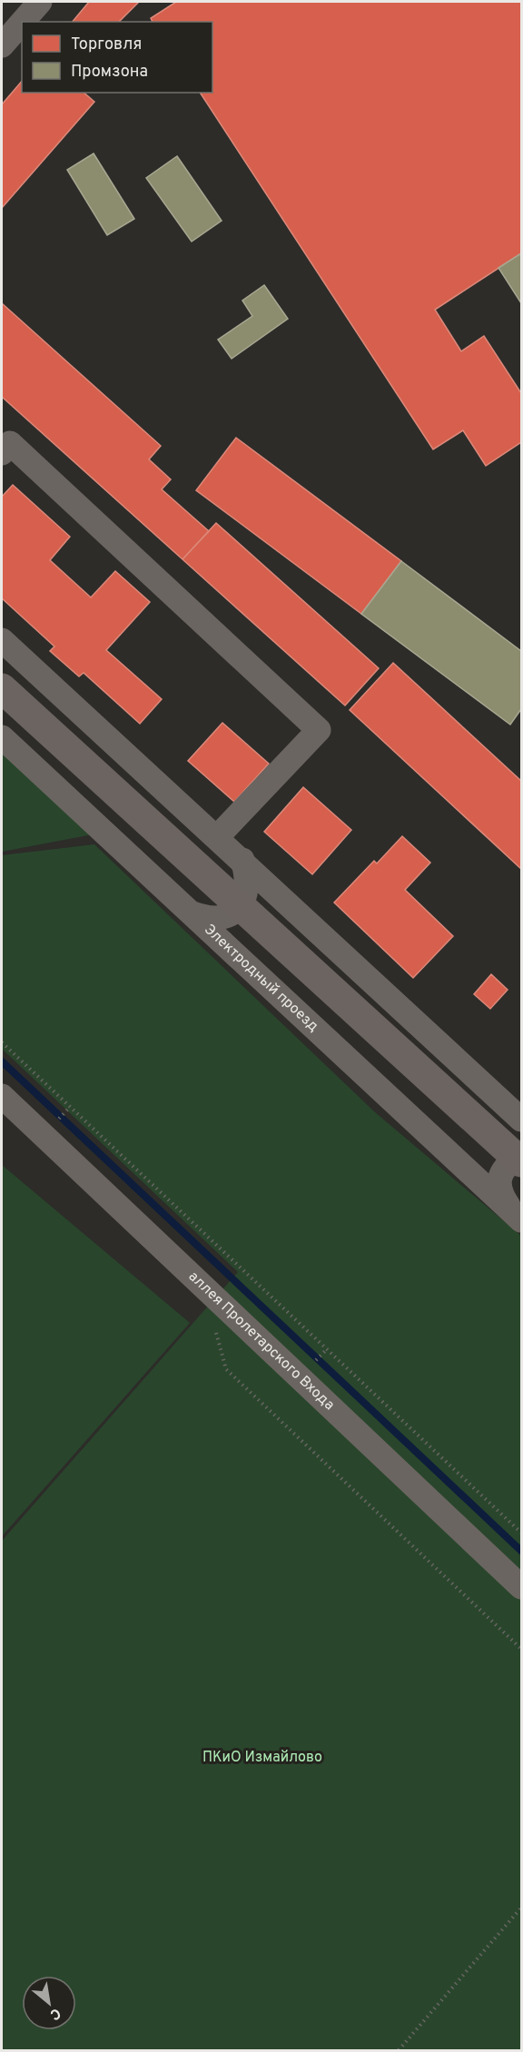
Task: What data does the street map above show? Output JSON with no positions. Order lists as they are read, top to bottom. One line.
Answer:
{"streets":{"street":["Электродный проезд","аллея Пролетарского Входа"]},"parks":["ПКиО Измайлово"],"legend":["Торговля","Промзона"],"north":"bottom right"}
